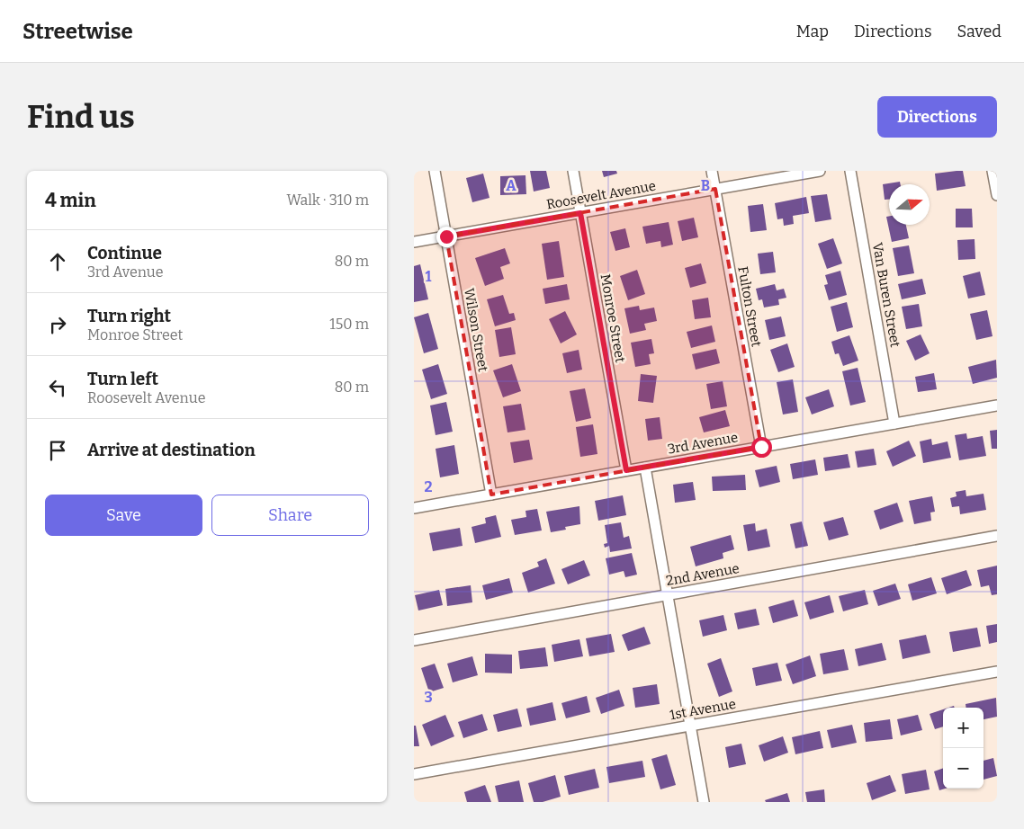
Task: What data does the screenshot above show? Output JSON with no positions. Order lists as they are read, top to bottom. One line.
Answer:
{"streets":{"street":["Roosevelt Avenue","Van Buren Street","Fulton Street","Monroe Street","Wilson Street","3rd Avenue","2nd Avenue","1st Avenue"]},"crossings":[["Roosevelt Avenue","Fulton Street"],["Roosevelt Avenue","Monroe Street"],["Roosevelt Avenue","Wilson Street"],["Van Buren Street","3rd Avenue"],["Fulton Street","3rd Avenue"],["Monroe Street","3rd Avenue"],["Wilson Street","3rd Avenue"]],"north":"right","page":{"header":"Streetwise","nav":["Map","Directions","Saved"],"buttons":["Directions",["Save","Share"]],"title":"Find us","heading":["4 min","Walk · 310 m"],"list":[["Continue","3rd Avenue","80 m"],["Turn right","Monroe Street","150 m"],["Turn left","Roosevelt Avenue","80 m"],"Arrive at destination"],"map_buttons":["+","−"]},"grid":{"columns":["A","B"],"rows":["1","2","3"]}}
